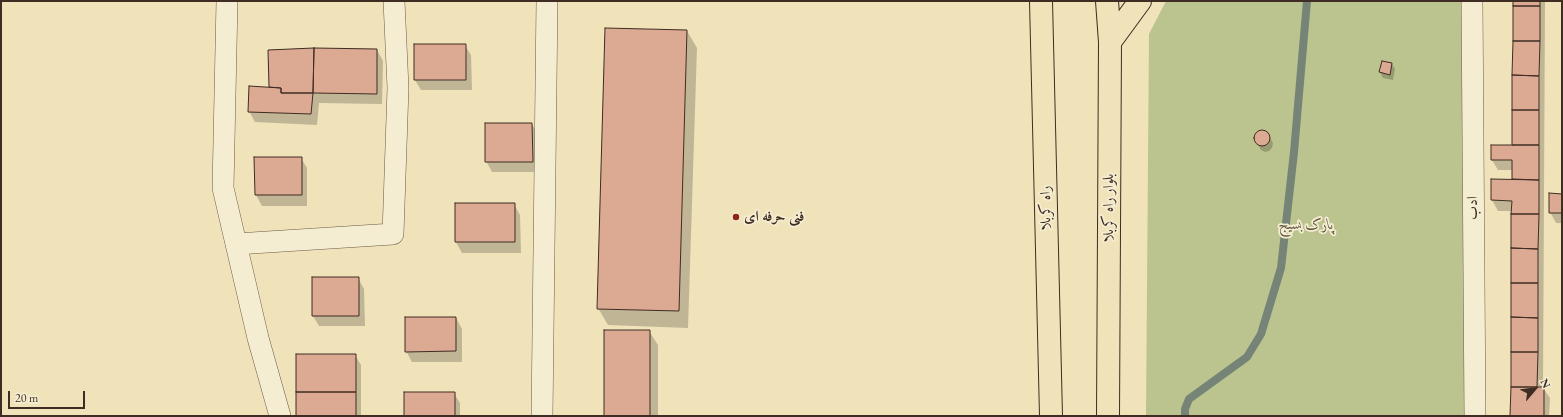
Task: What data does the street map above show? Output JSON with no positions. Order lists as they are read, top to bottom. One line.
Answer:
{"streets":{"main road":["راه کربلا","بلوار راه کربلا"],"street":["ادب"]},"parks":["پارک بسیج"],"places":["فنی حرفه ای"],"scale_bar":"20 m","north":"top right"}
